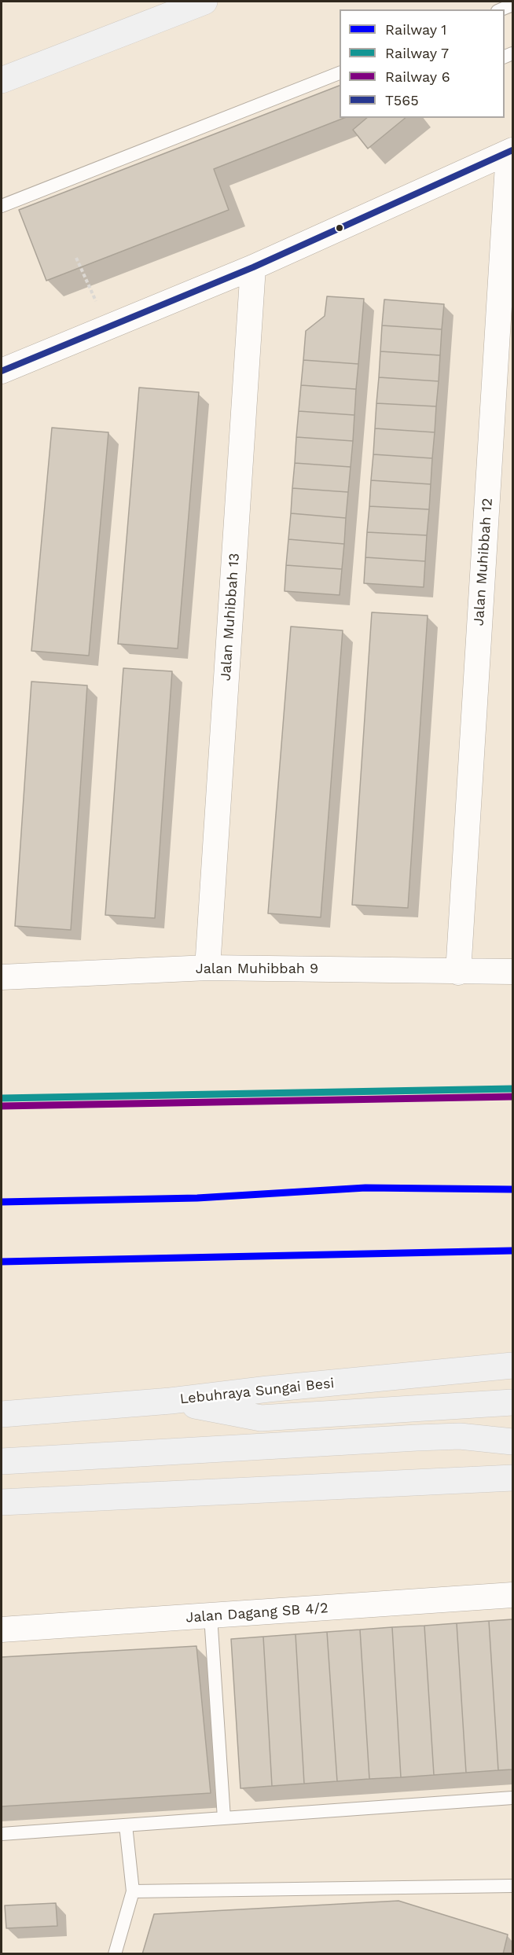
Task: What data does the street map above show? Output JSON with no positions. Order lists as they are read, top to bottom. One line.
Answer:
{"streets":{"highway":["Lebuhraya Sungai Besi"],"street":["Jalan Muhibbah 12","Jalan Muhibbah 13","Jalan Muhibbah 9","Jalan Dagang SB 4/2"]},"crossings":[["Jalan Muhibbah 12","Jalan Muhibbah 9"],["Jalan Muhibbah 13","Jalan Muhibbah 9"]],"lines":["transit line T565","rail line 7","rail line 6","rail line 1"],"legend":["Railway 1","Railway 7","Railway 6","T565"]}
